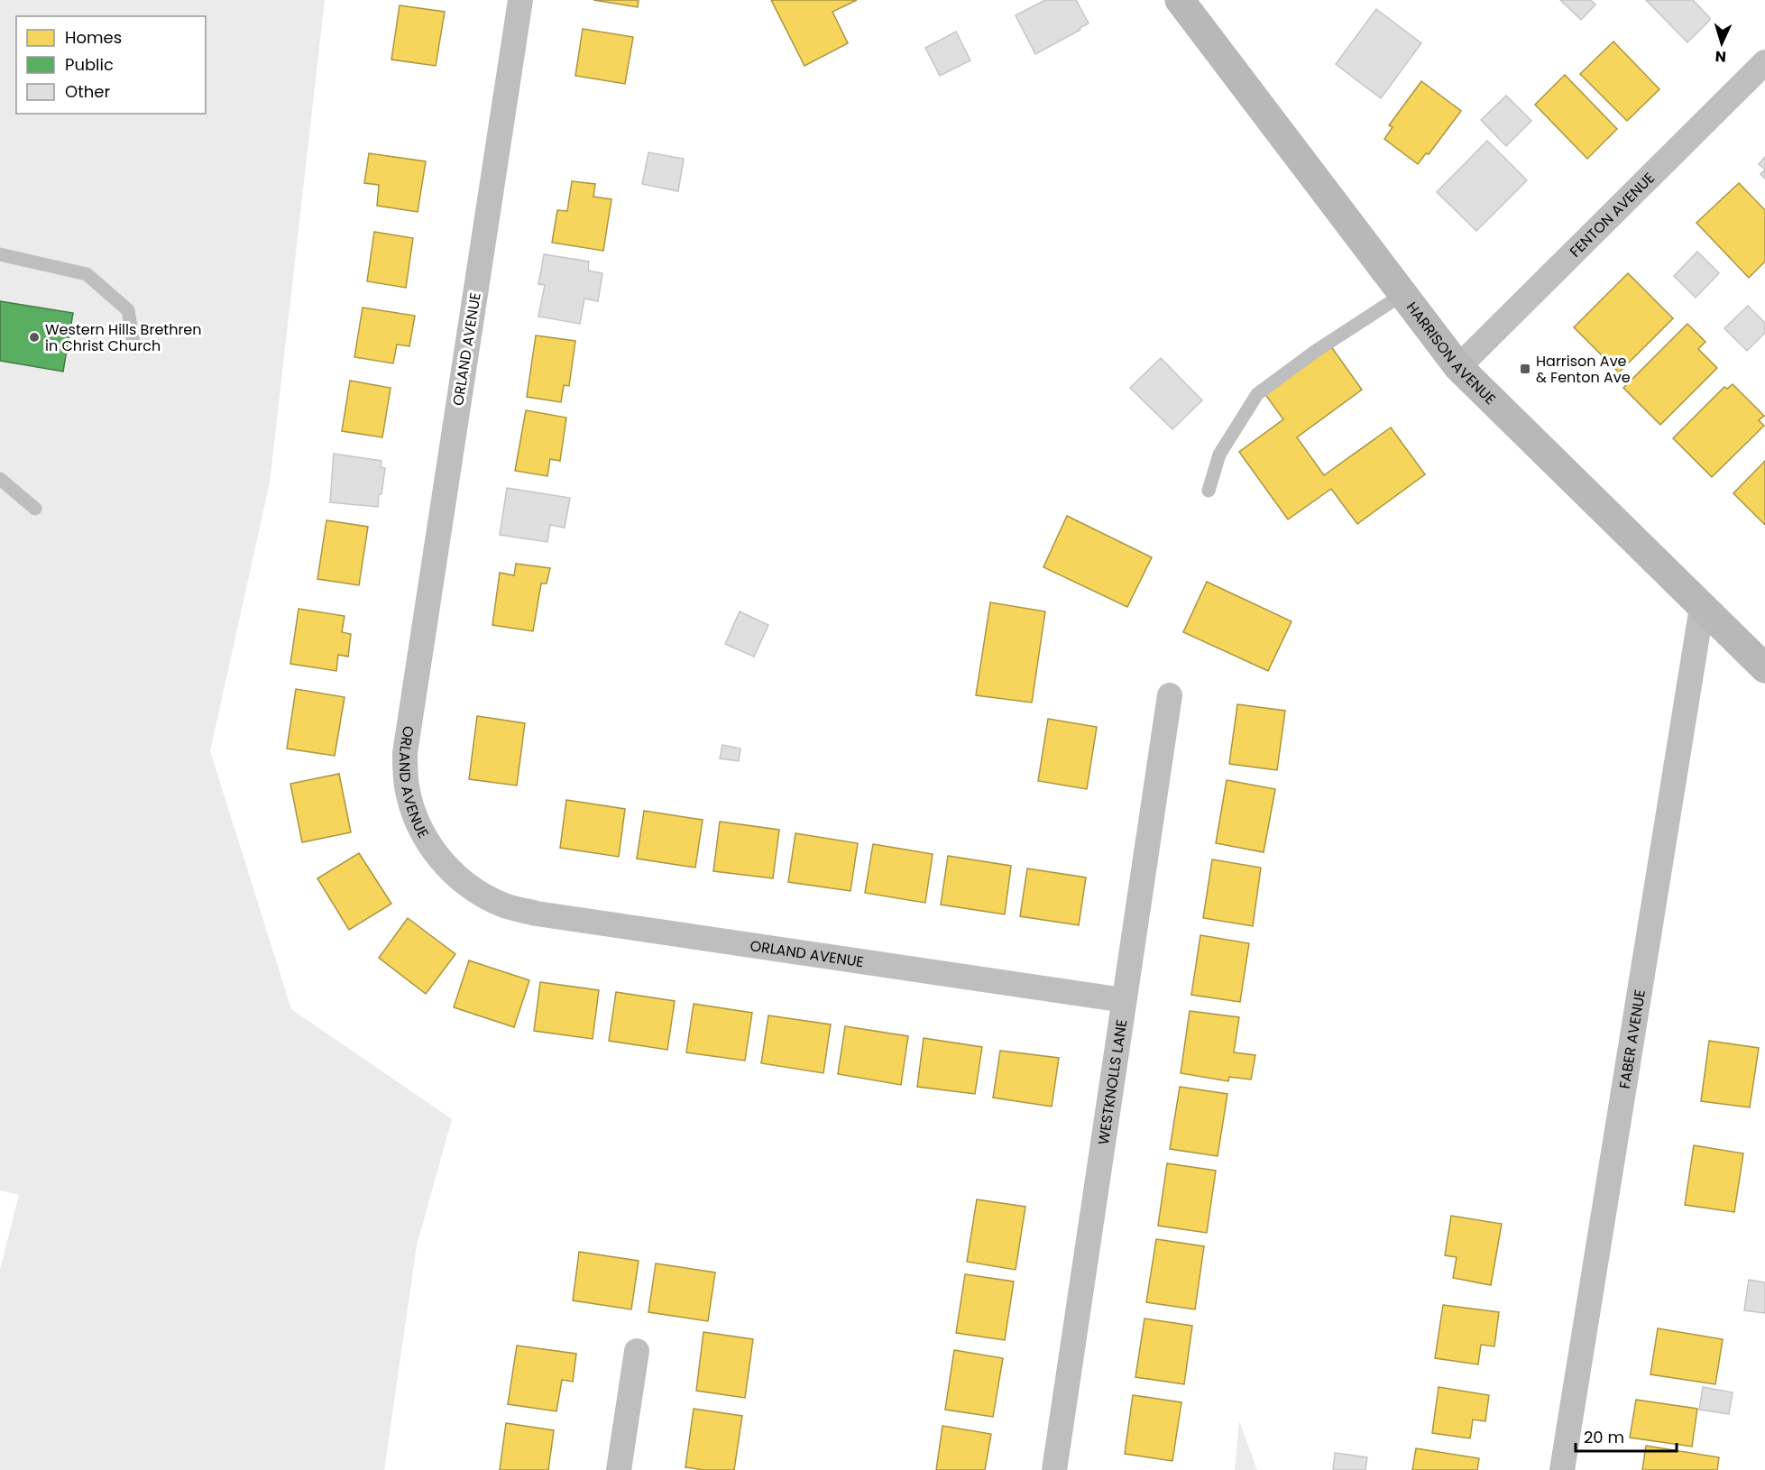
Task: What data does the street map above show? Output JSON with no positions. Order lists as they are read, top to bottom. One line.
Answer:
{"streets":{"main road":["HARRISON AVENUE"],"street":["FENTON AVENUE","ORLAND AVENUE","FABER AVENUE","WESTKNOLLS LANE"]},"crossings":[["FENTON AVENUE","HARRISON AVENUE"],["ORLAND AVENUE","WESTKNOLLS LANE"],["HARRISON AVENUE","FABER AVENUE"]],"places":{"other":["Western Hills Brethren in Christ Church"],"transit":["Harrison Ave & Fenton Ave"]},"legend":["Homes","Public","Other"],"scale_bar":"20 m","north":"bottom"}
